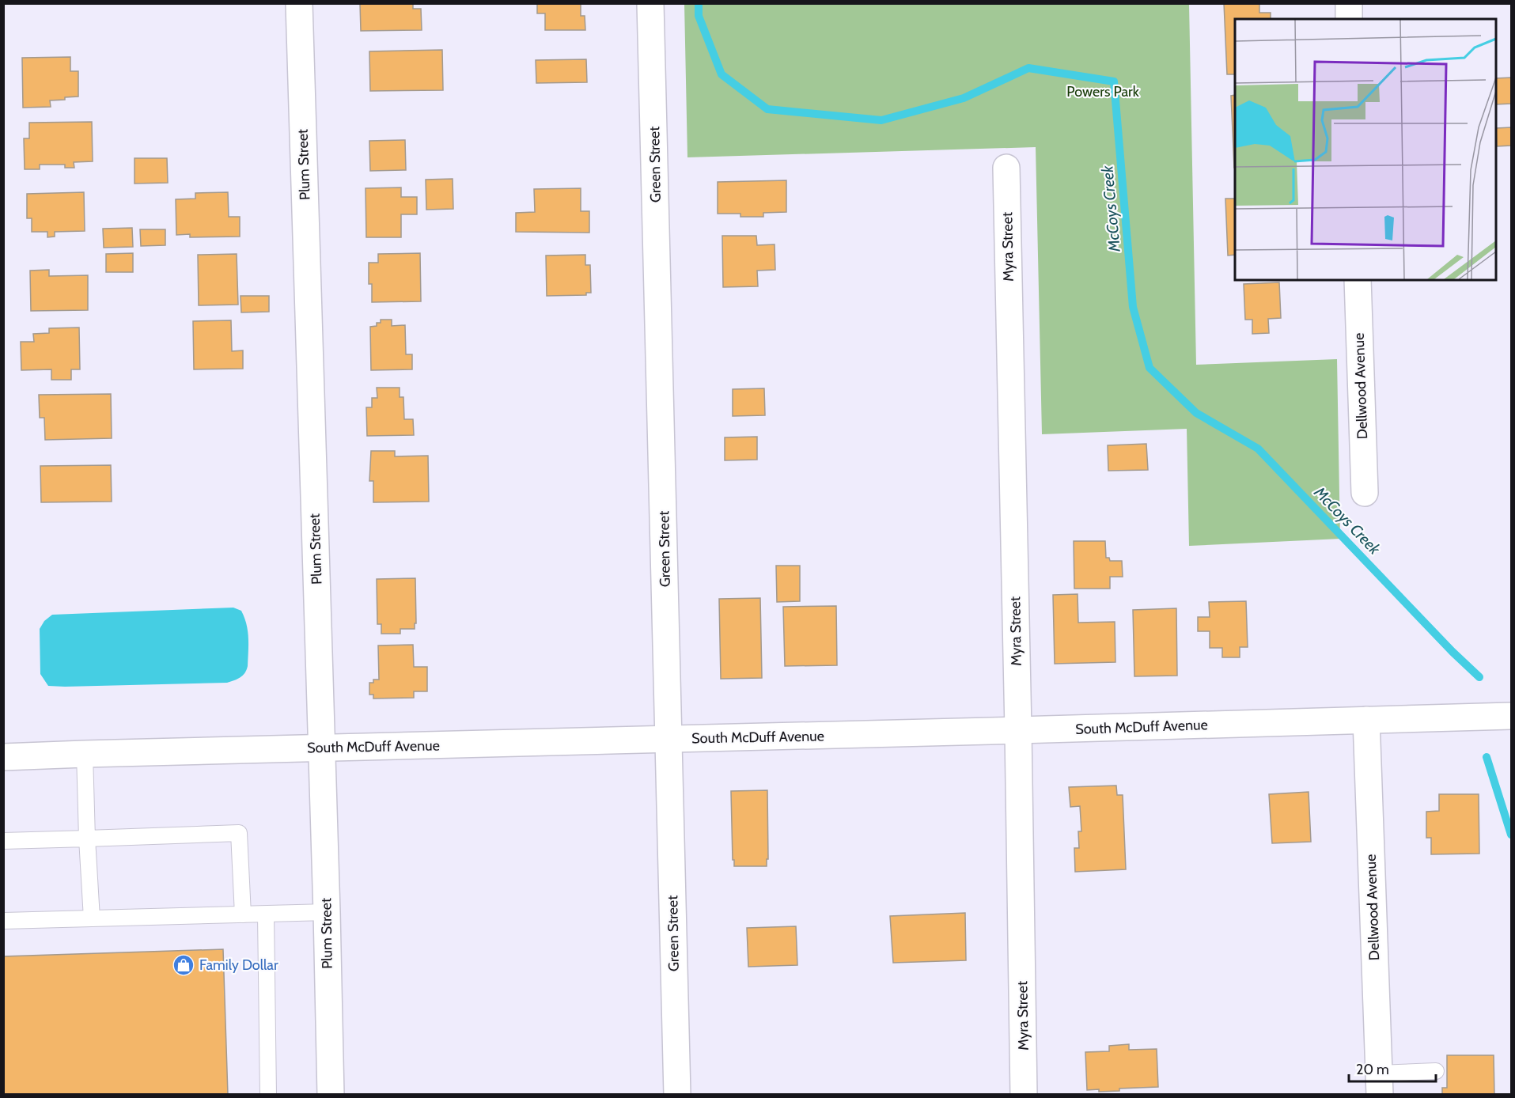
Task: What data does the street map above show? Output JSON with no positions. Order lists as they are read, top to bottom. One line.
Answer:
{"streets":{"street":["Plum Street","Green Street","Myra Street","Dellwood Avenue","South McDuff Avenue"]},"crossings":[["Plum Street","South McDuff Avenue"],["Green Street","South McDuff Avenue"],["Myra Street","South McDuff Avenue"],["Dellwood Avenue","South McDuff Avenue"]],"water":["McCoys Creek"],"parks":["Powers Park"],"places":{"shop":["Family Dollar"]},"scale_bar":"20 m"}
